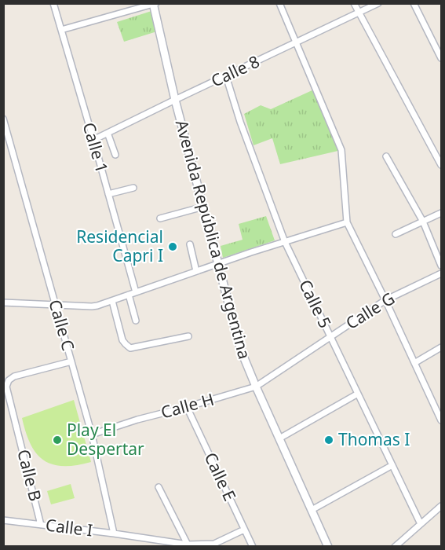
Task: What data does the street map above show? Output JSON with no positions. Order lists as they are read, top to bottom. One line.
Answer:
{"streets":{"main road":["Avenida República de Argentina"],"street":["Calle 8","Calle 1","Calle 5","Calle G","Calle C","Calle H","Calle B","Calle E","Calle I"]},"crossings":[["Calle 8","Calle 1"],["Calle 8","Avenida República de Argentina"],["Calle 8","Calle 5"],["Avenida República de Argentina","Calle G"],["Avenida República de Argentina","Calle H"],["Calle 5","Calle G"],["Calle G","Calle H"],["Calle C","Calle H"],["Calle C","Calle B"],["Calle C","Calle I"],["Calle H","Calle E"],["Calle B","Calle I"],["Calle E","Calle I"]],"places":["Residencial Capri I","Play El Despertar","Thomas I"]}
